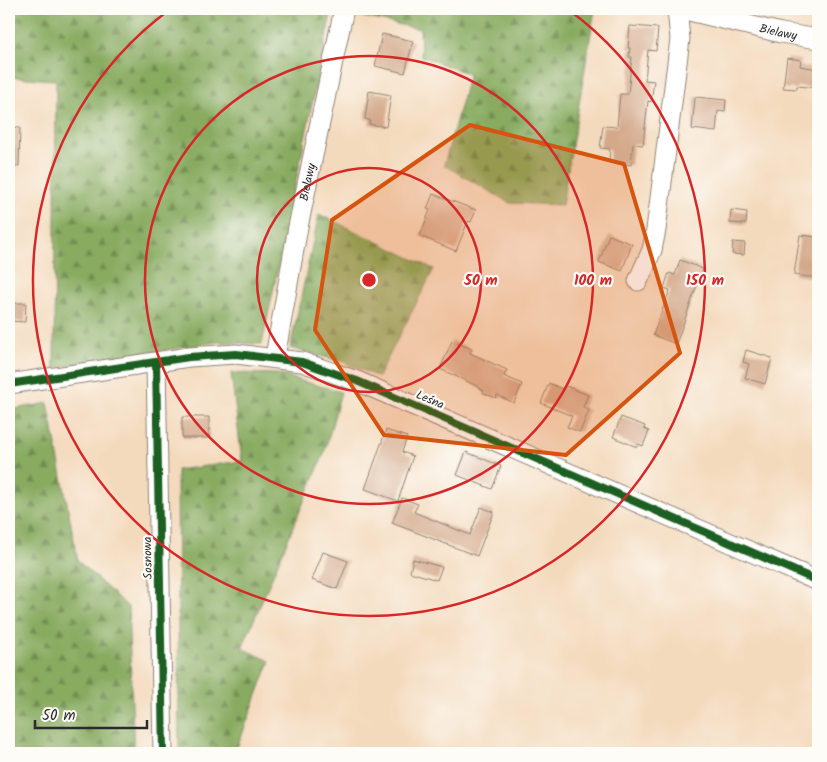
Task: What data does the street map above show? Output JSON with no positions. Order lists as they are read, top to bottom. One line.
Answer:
{"streets":{"street":["Bielawy","Leśna","Sosnowa"]},"crossings":[["Bielawy","Leśna"],["Leśna","Sosnowa"]],"scale_bar":"50 m","rings":["50 m","100 m","150 m"]}
